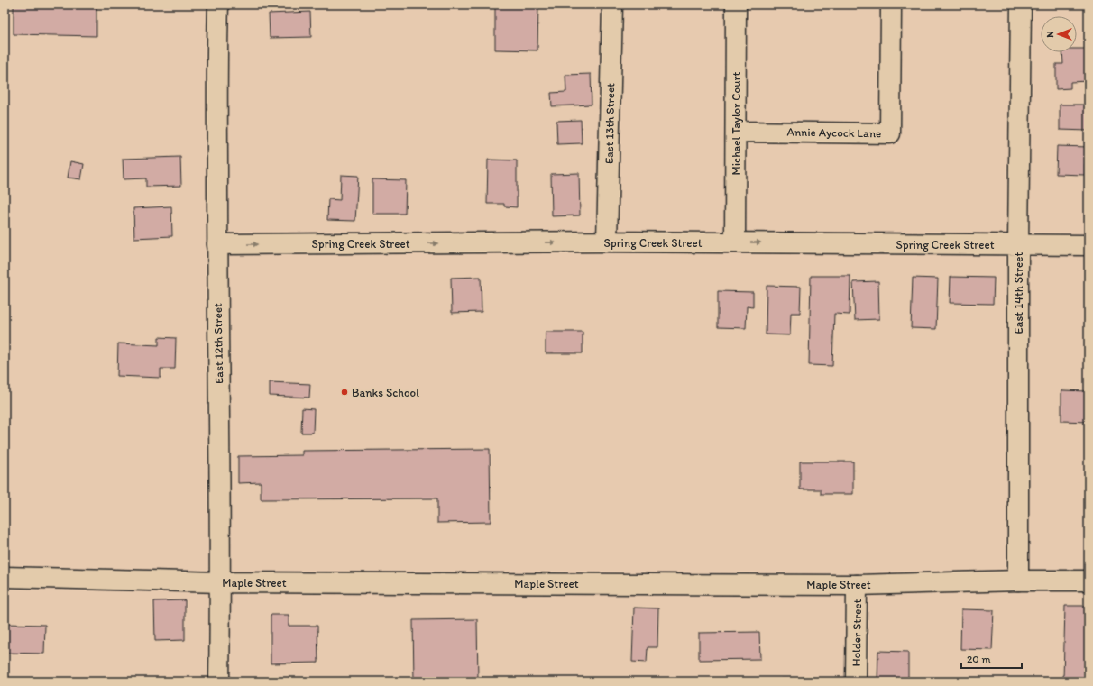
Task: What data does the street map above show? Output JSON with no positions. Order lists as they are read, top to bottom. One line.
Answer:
{"streets":{"street":["East 13th Street","Michael Taylor Court","Annie Aycock Lane","Spring Creek Street","East 14th Street","East 12th Street","Maple Street","Holder Street"]},"crossings":[["East 13th Street","Spring Creek Street"],["Michael Taylor Court","Annie Aycock Lane"],["Michael Taylor Court","Spring Creek Street"],["Spring Creek Street","East 14th Street"],["Spring Creek Street","East 12th Street"],["East 14th Street","Maple Street"],["East 12th Street","Maple Street"],["Maple Street","Holder Street"]],"one_way":["Spring Creek Street"],"places":["Banks School"],"scale_bar":"20 m","north":"left"}
